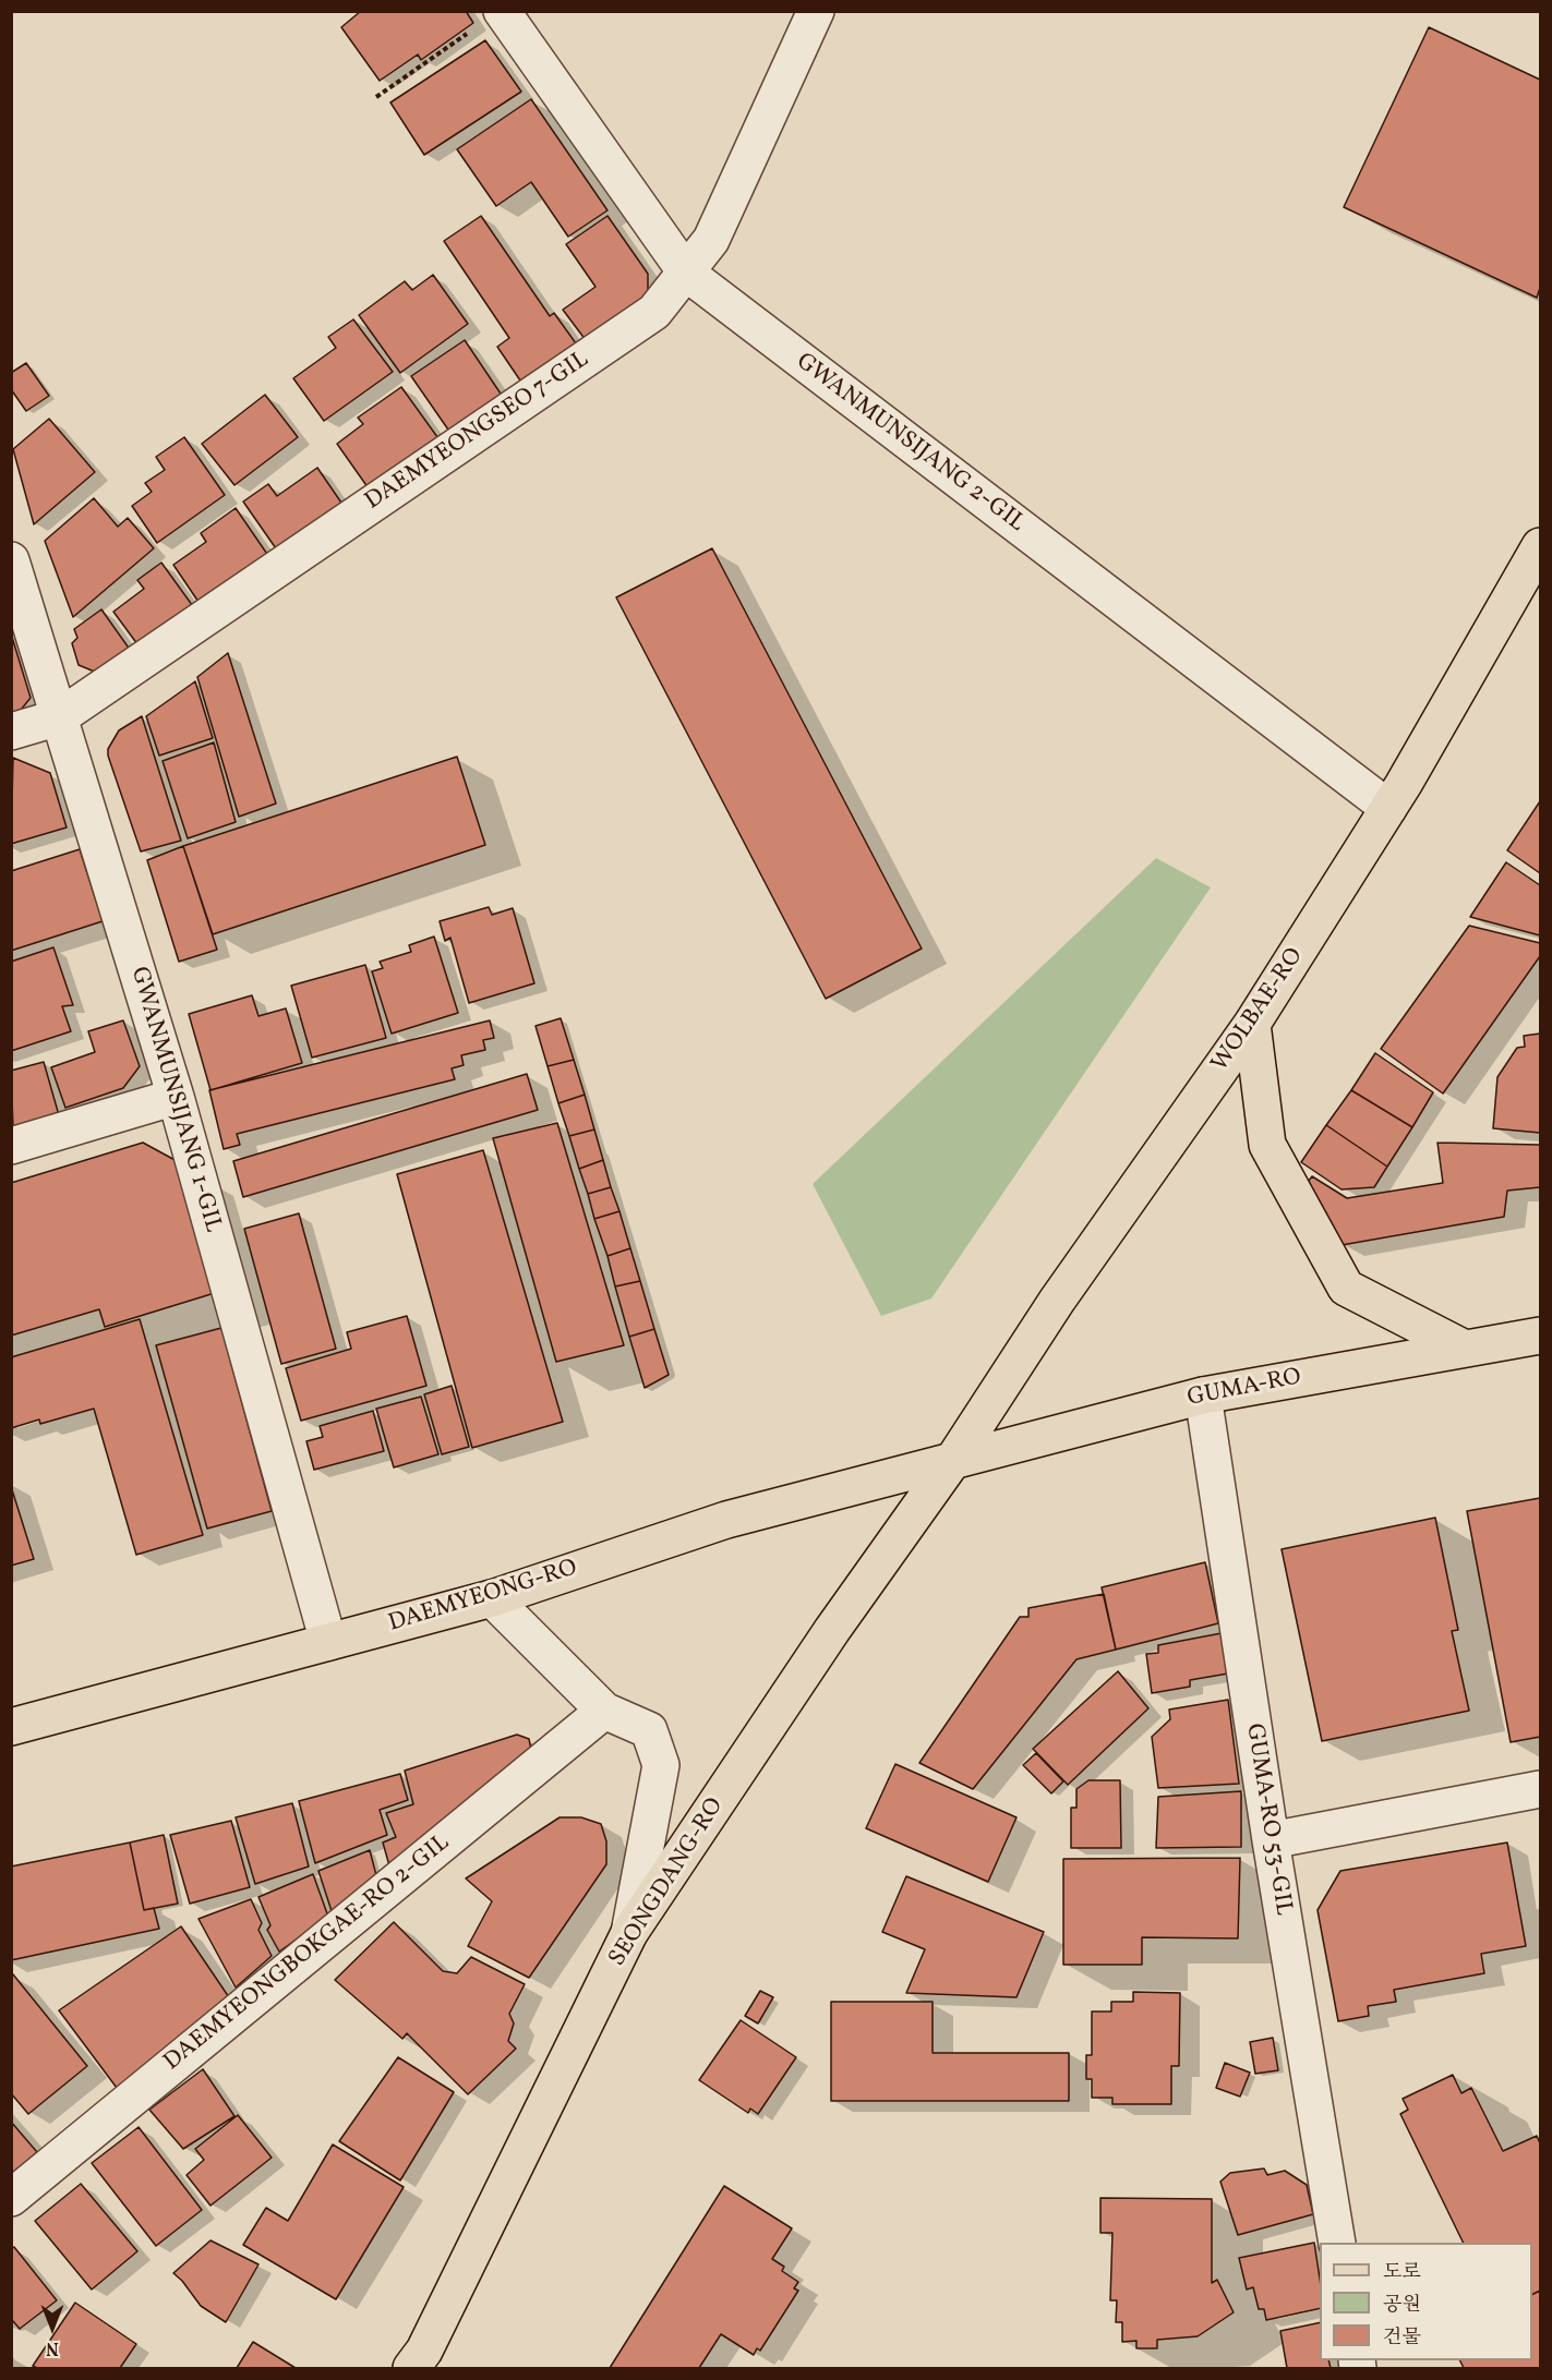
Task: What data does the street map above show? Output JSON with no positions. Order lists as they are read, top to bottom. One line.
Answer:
{"streets":{"main road":["WOLBAE-RO","GUMA-RO","DAEMYEONG-RO","SEONGDANG-RO"],"street":["DAEMYEONGSEO 7-GIL","GWANMUNSIJANG 2-GIL","GWANMUNSIJANG 1-GIL","GUMA-RO 53-GIL","DAEMYEONGBOKGAE-RO 2-GIL"]},"crossings":[["DAEMYEONGSEO 7-GIL","GWANMUNSIJANG 2-GIL"],["DAEMYEONGSEO 7-GIL","GWANMUNSIJANG 1-GIL"],["GWANMUNSIJANG 2-GIL","WOLBAE-RO"],["WOLBAE-RO","GUMA-RO"],["WOLBAE-RO","DAEMYEONG-RO"],["WOLBAE-RO","SEONGDANG-RO"],["GWANMUNSIJANG 1-GIL","DAEMYEONG-RO"],["GUMA-RO","DAEMYEONG-RO"],["GUMA-RO","GUMA-RO 53-GIL"],["GUMA-RO","SEONGDANG-RO"],["DAEMYEONG-RO","SEONGDANG-RO"]],"legend":["도로","공원","건물"],"north":"bottom"}
